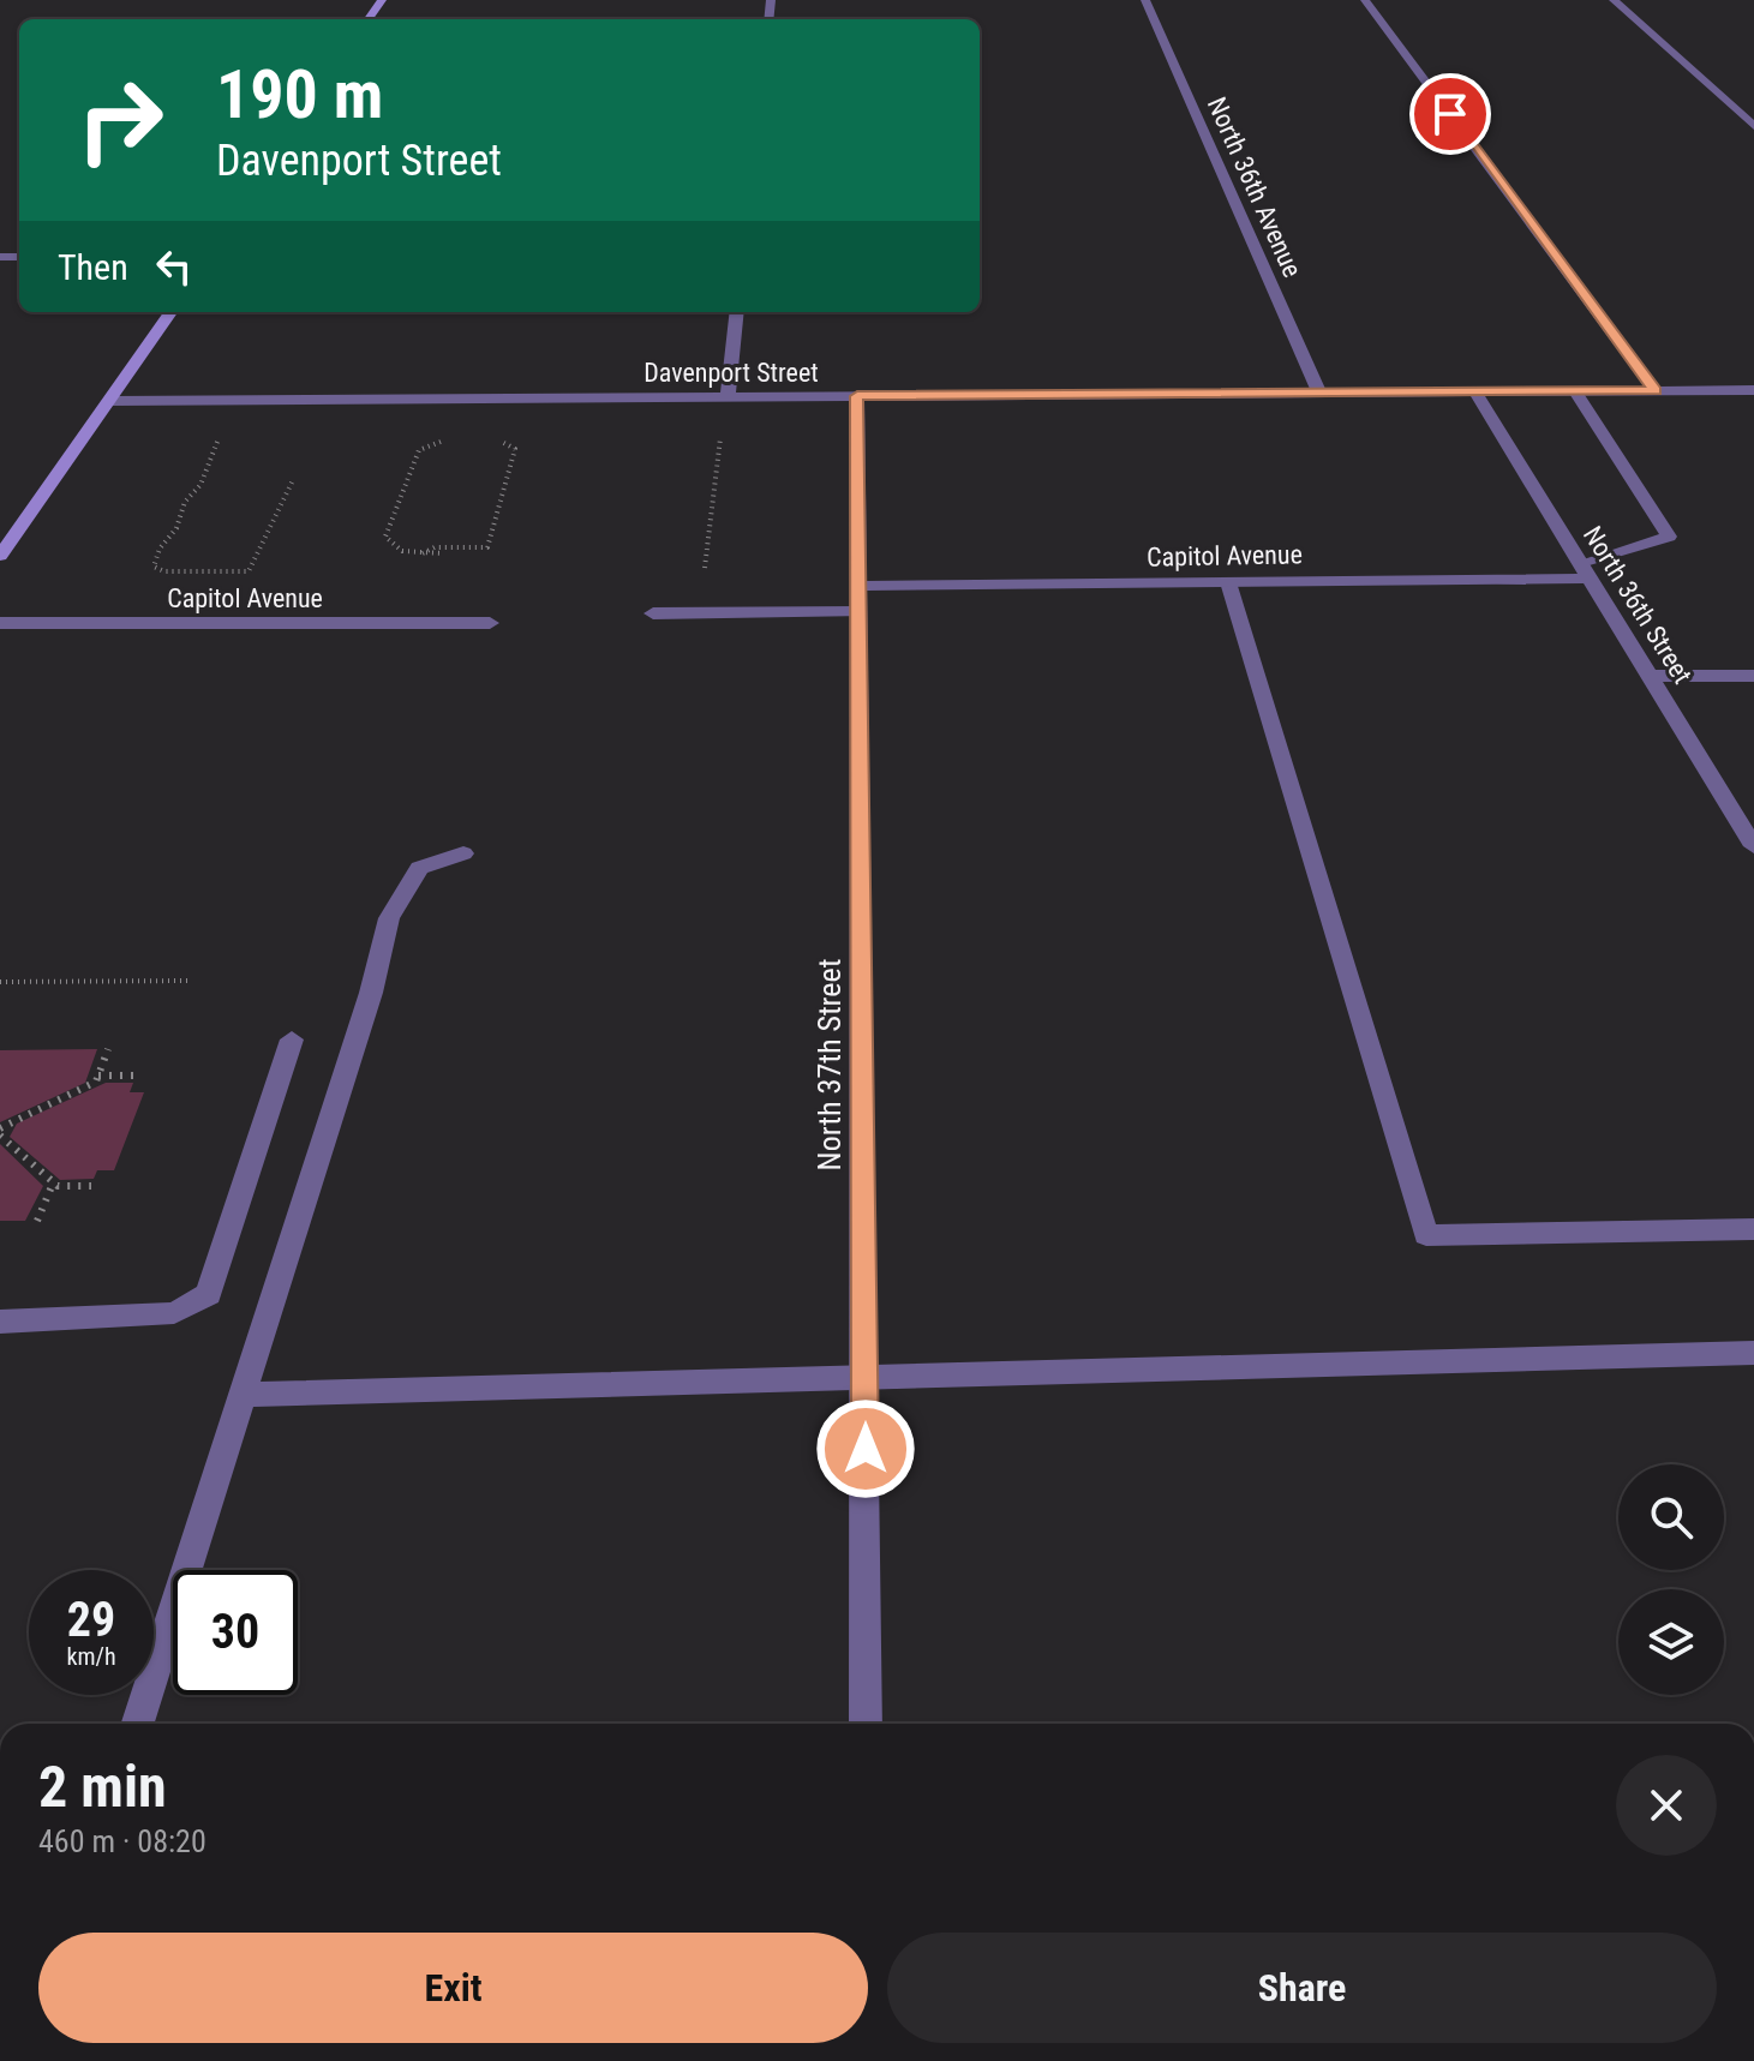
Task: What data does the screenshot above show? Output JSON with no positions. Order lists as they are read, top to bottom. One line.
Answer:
{"streets":{"street":["North 36th Avenue","Davenport Street","Capitol Avenue","North 36th Street","North 37th Street"]},"crossings":[["North 36th Avenue","Davenport Street"],["Davenport Street","Capitol Avenue"],["Davenport Street","North 36th Street"],["Davenport Street","North 37th Street"],["Capitol Avenue","North 36th Street"],["Capitol Avenue","North 37th Street"]],"page":{"turn":["190 m","Davenport Street"],"then":"Then","speed":"29 km/h","limit":"30","heading":["2 min","460 m · 08:20"],"buttons":["Exit","Share"]}}
